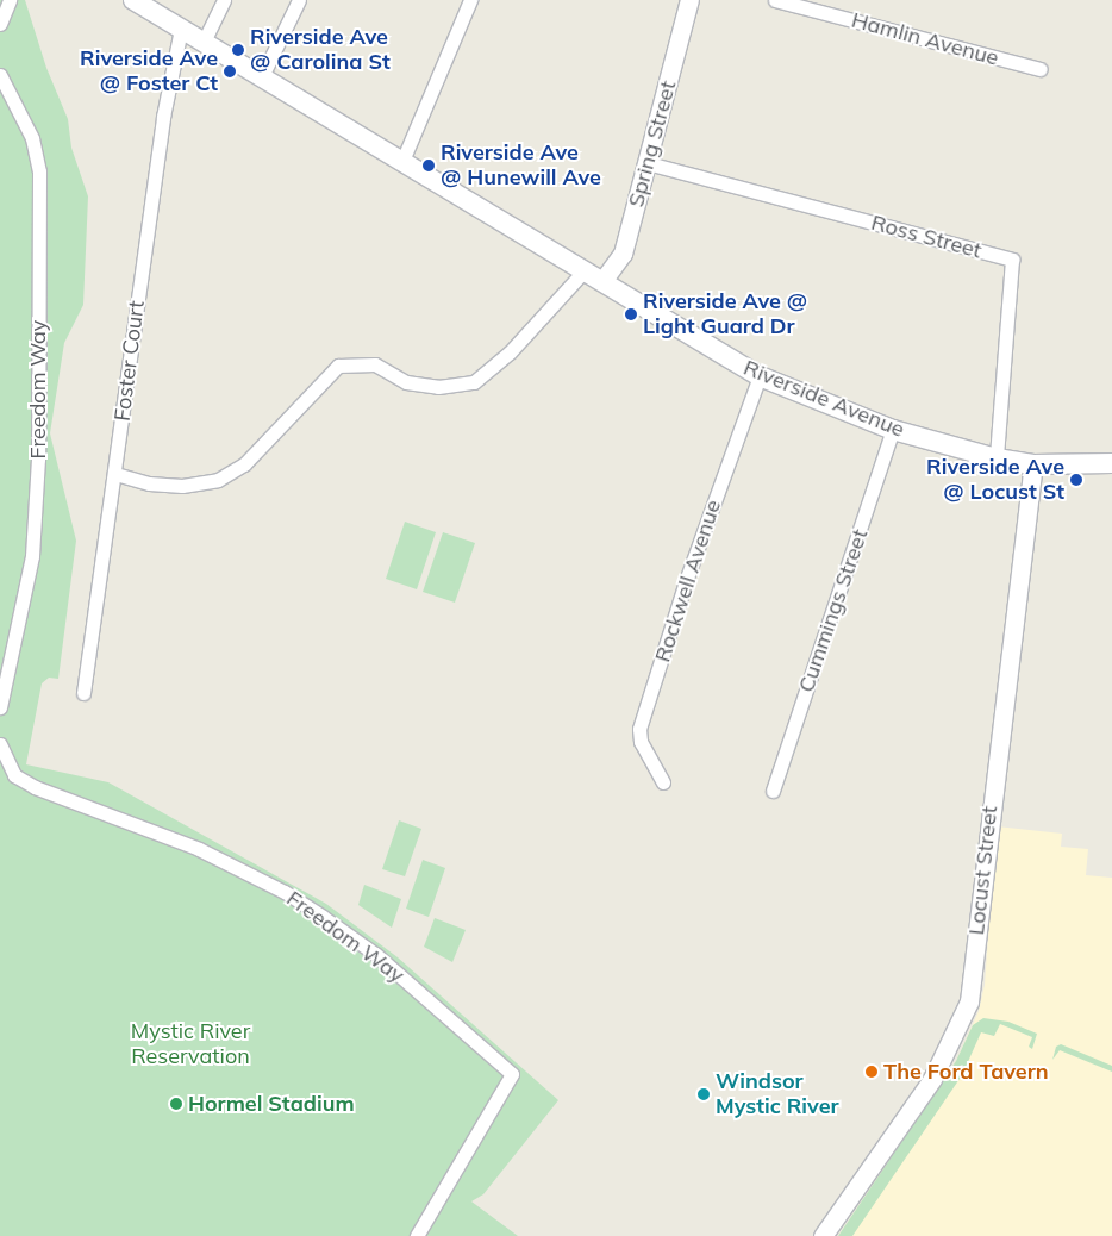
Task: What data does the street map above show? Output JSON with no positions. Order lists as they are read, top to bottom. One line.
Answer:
{"streets":{"main road":["Riverside Avenue"],"street":["Hamlin Avenue","Spring Street","Ross Street","Foster Court","Freedom Way","Rockwell Avenue","Cummings Street","Locust Street"]},"crossings":[["Spring Street","Ross Street"],["Spring Street","Riverside Avenue"],["Ross Street","Riverside Avenue"],["Foster Court","Riverside Avenue"],["Riverside Avenue","Rockwell Avenue"],["Riverside Avenue","Cummings Street"],["Riverside Avenue","Locust Street"]],"parks":["Mystic River Reservation"],"places":["Riverside Ave @ Carolina St","Riverside Ave @ Foster Ct","Riverside Ave @ Hunewill Ave","Riverside Ave @ Light Guard Dr","Riverside Ave @ Locust St","The Ford Tavern","Windsor Mystic River","Hormel Stadium"]}
